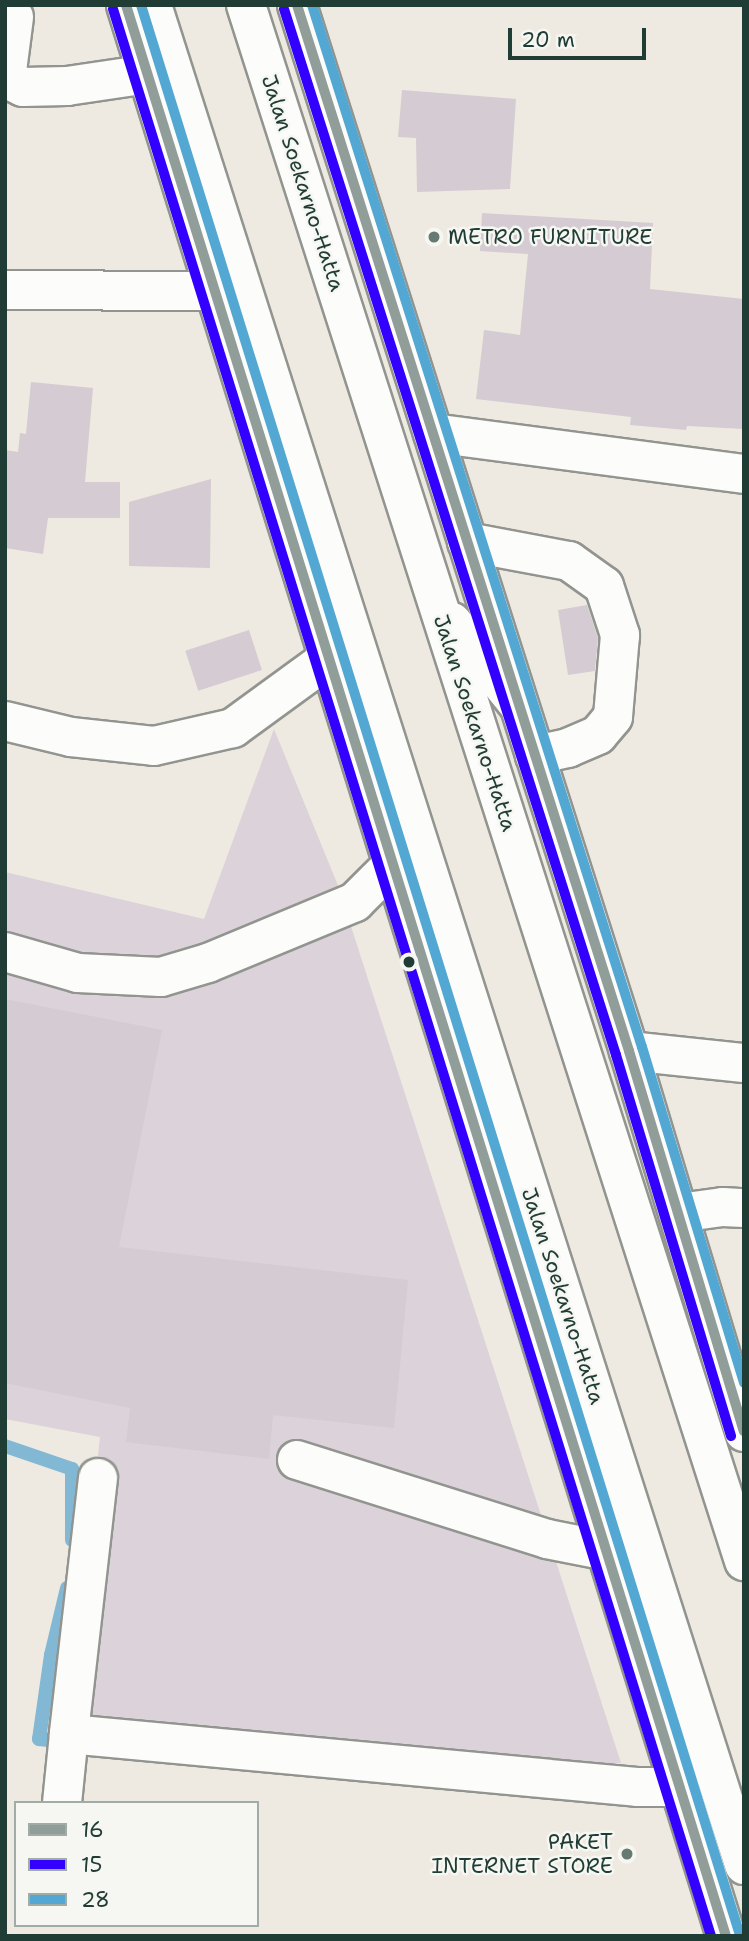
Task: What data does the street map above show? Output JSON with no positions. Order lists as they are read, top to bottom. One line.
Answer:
{"streets":{"main road":["Jalan Soekarno-Hatta"]},"places":["METRO FURNITURE","PAKET INTERNET STORE"],"lines":["transit line 16","transit line 28","transit line 15"],"legend":["16","15","28"],"scale_bar":"20 m"}
